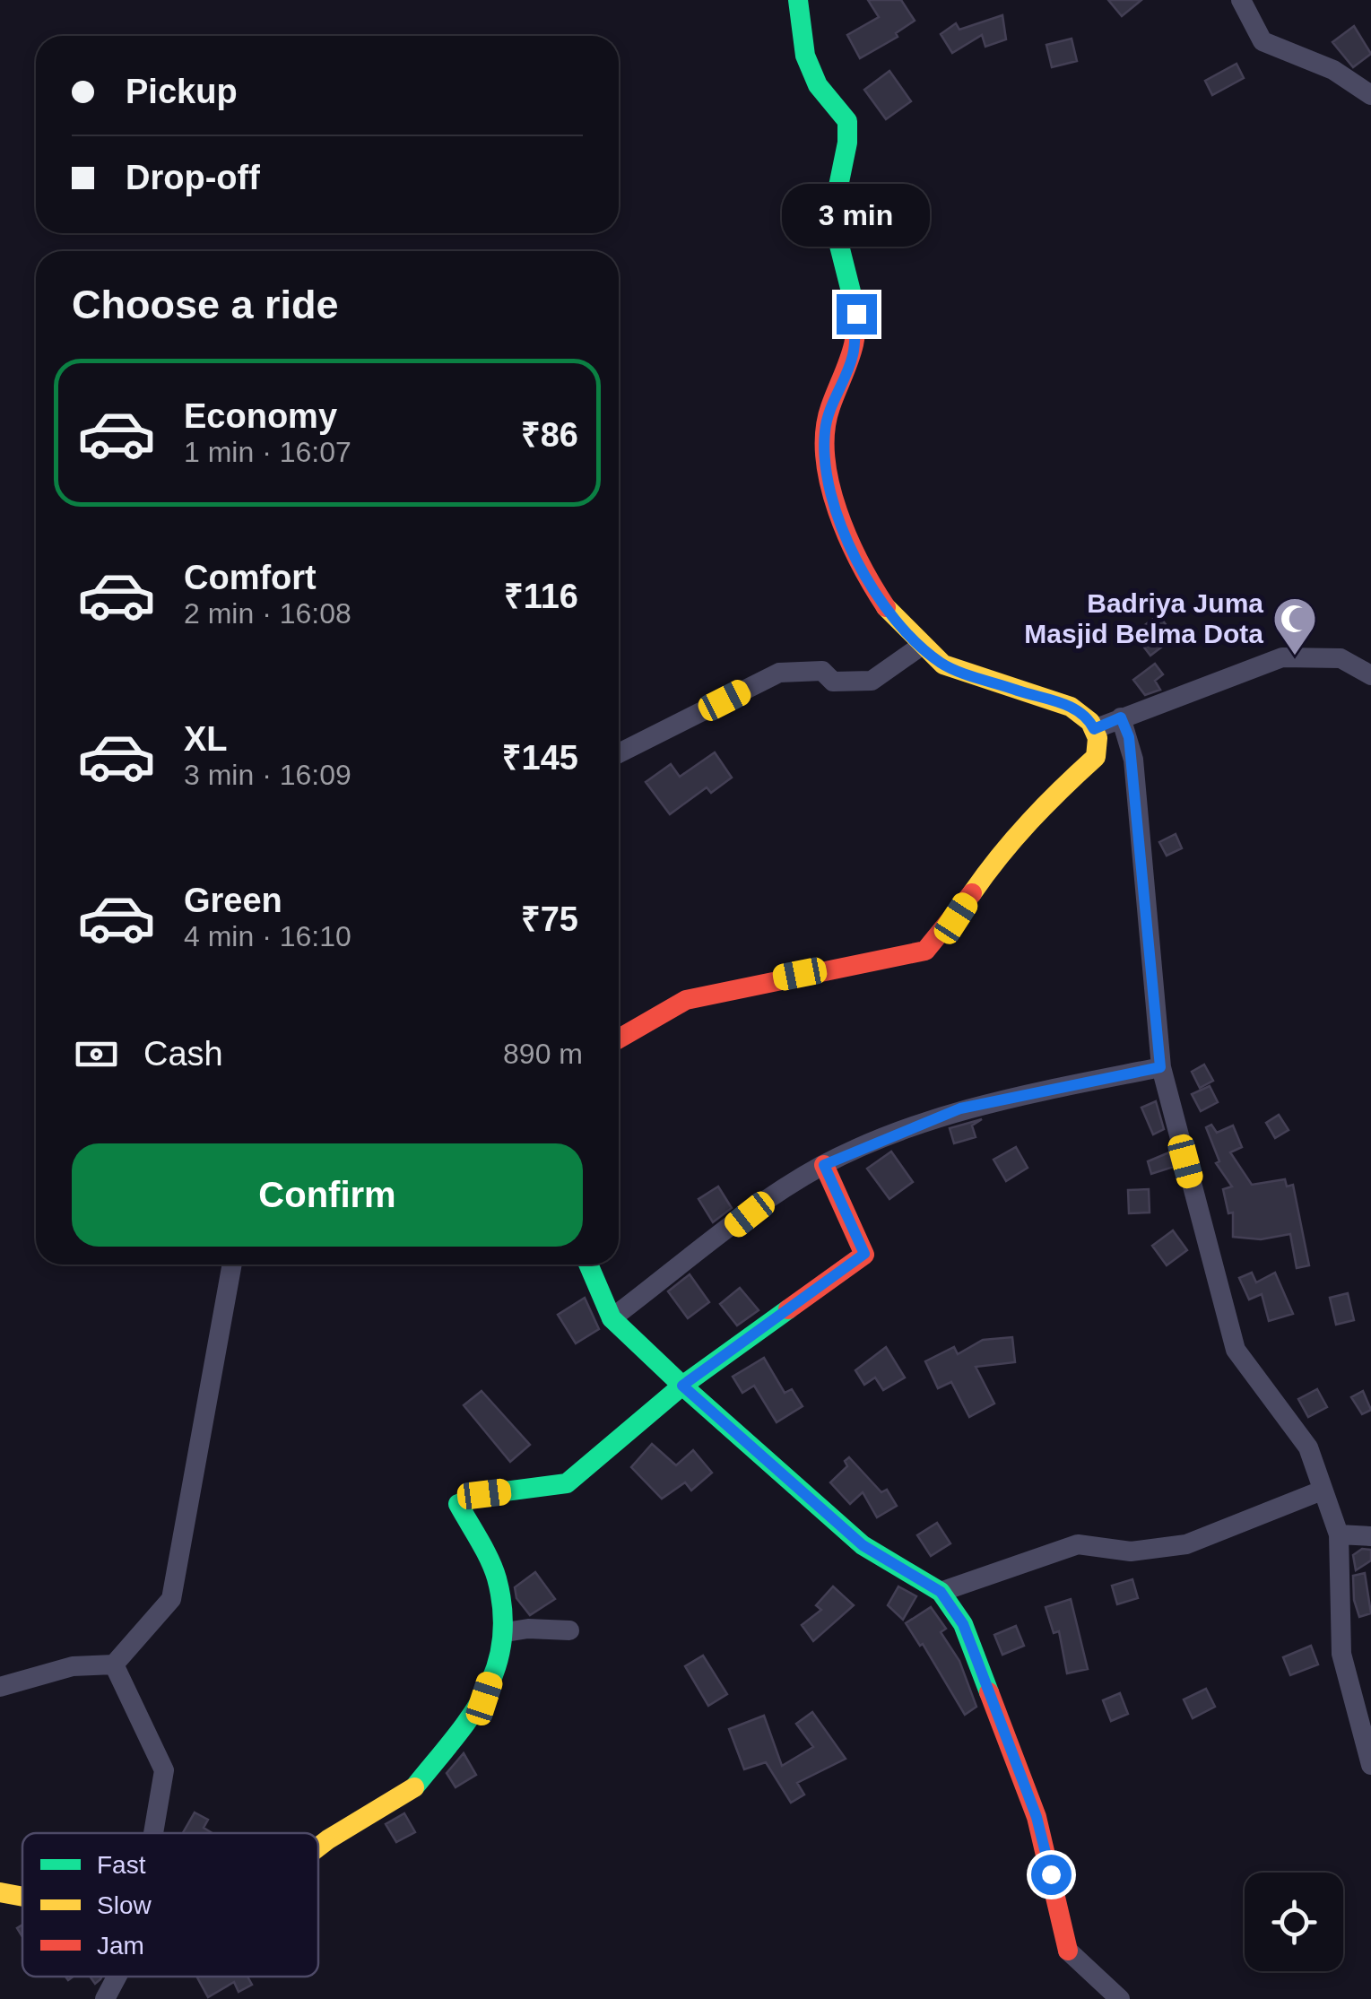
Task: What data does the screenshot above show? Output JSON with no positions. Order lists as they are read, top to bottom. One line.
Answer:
{"places":{"mosque":["Badriya Juma Masjid Belma Dota"]},"legend":["Fast","Slow","Jam"],"page":{"banner":["Pickup","Drop-off"],"bubble":"3 min","heading":"Choose a ride","list":[{"name":"Economy","note":"1 min · 16:07","value":"₹86"},{"name":"Comfort","note":"2 min · 16:08","value":"₹116"},{"name":"XL","note":"3 min · 16:09","value":"₹145"},{"name":"Green","note":"4 min · 16:10","value":"₹75"}],"pay":["Cash","890 m"],"buttons":"Confirm"}}
